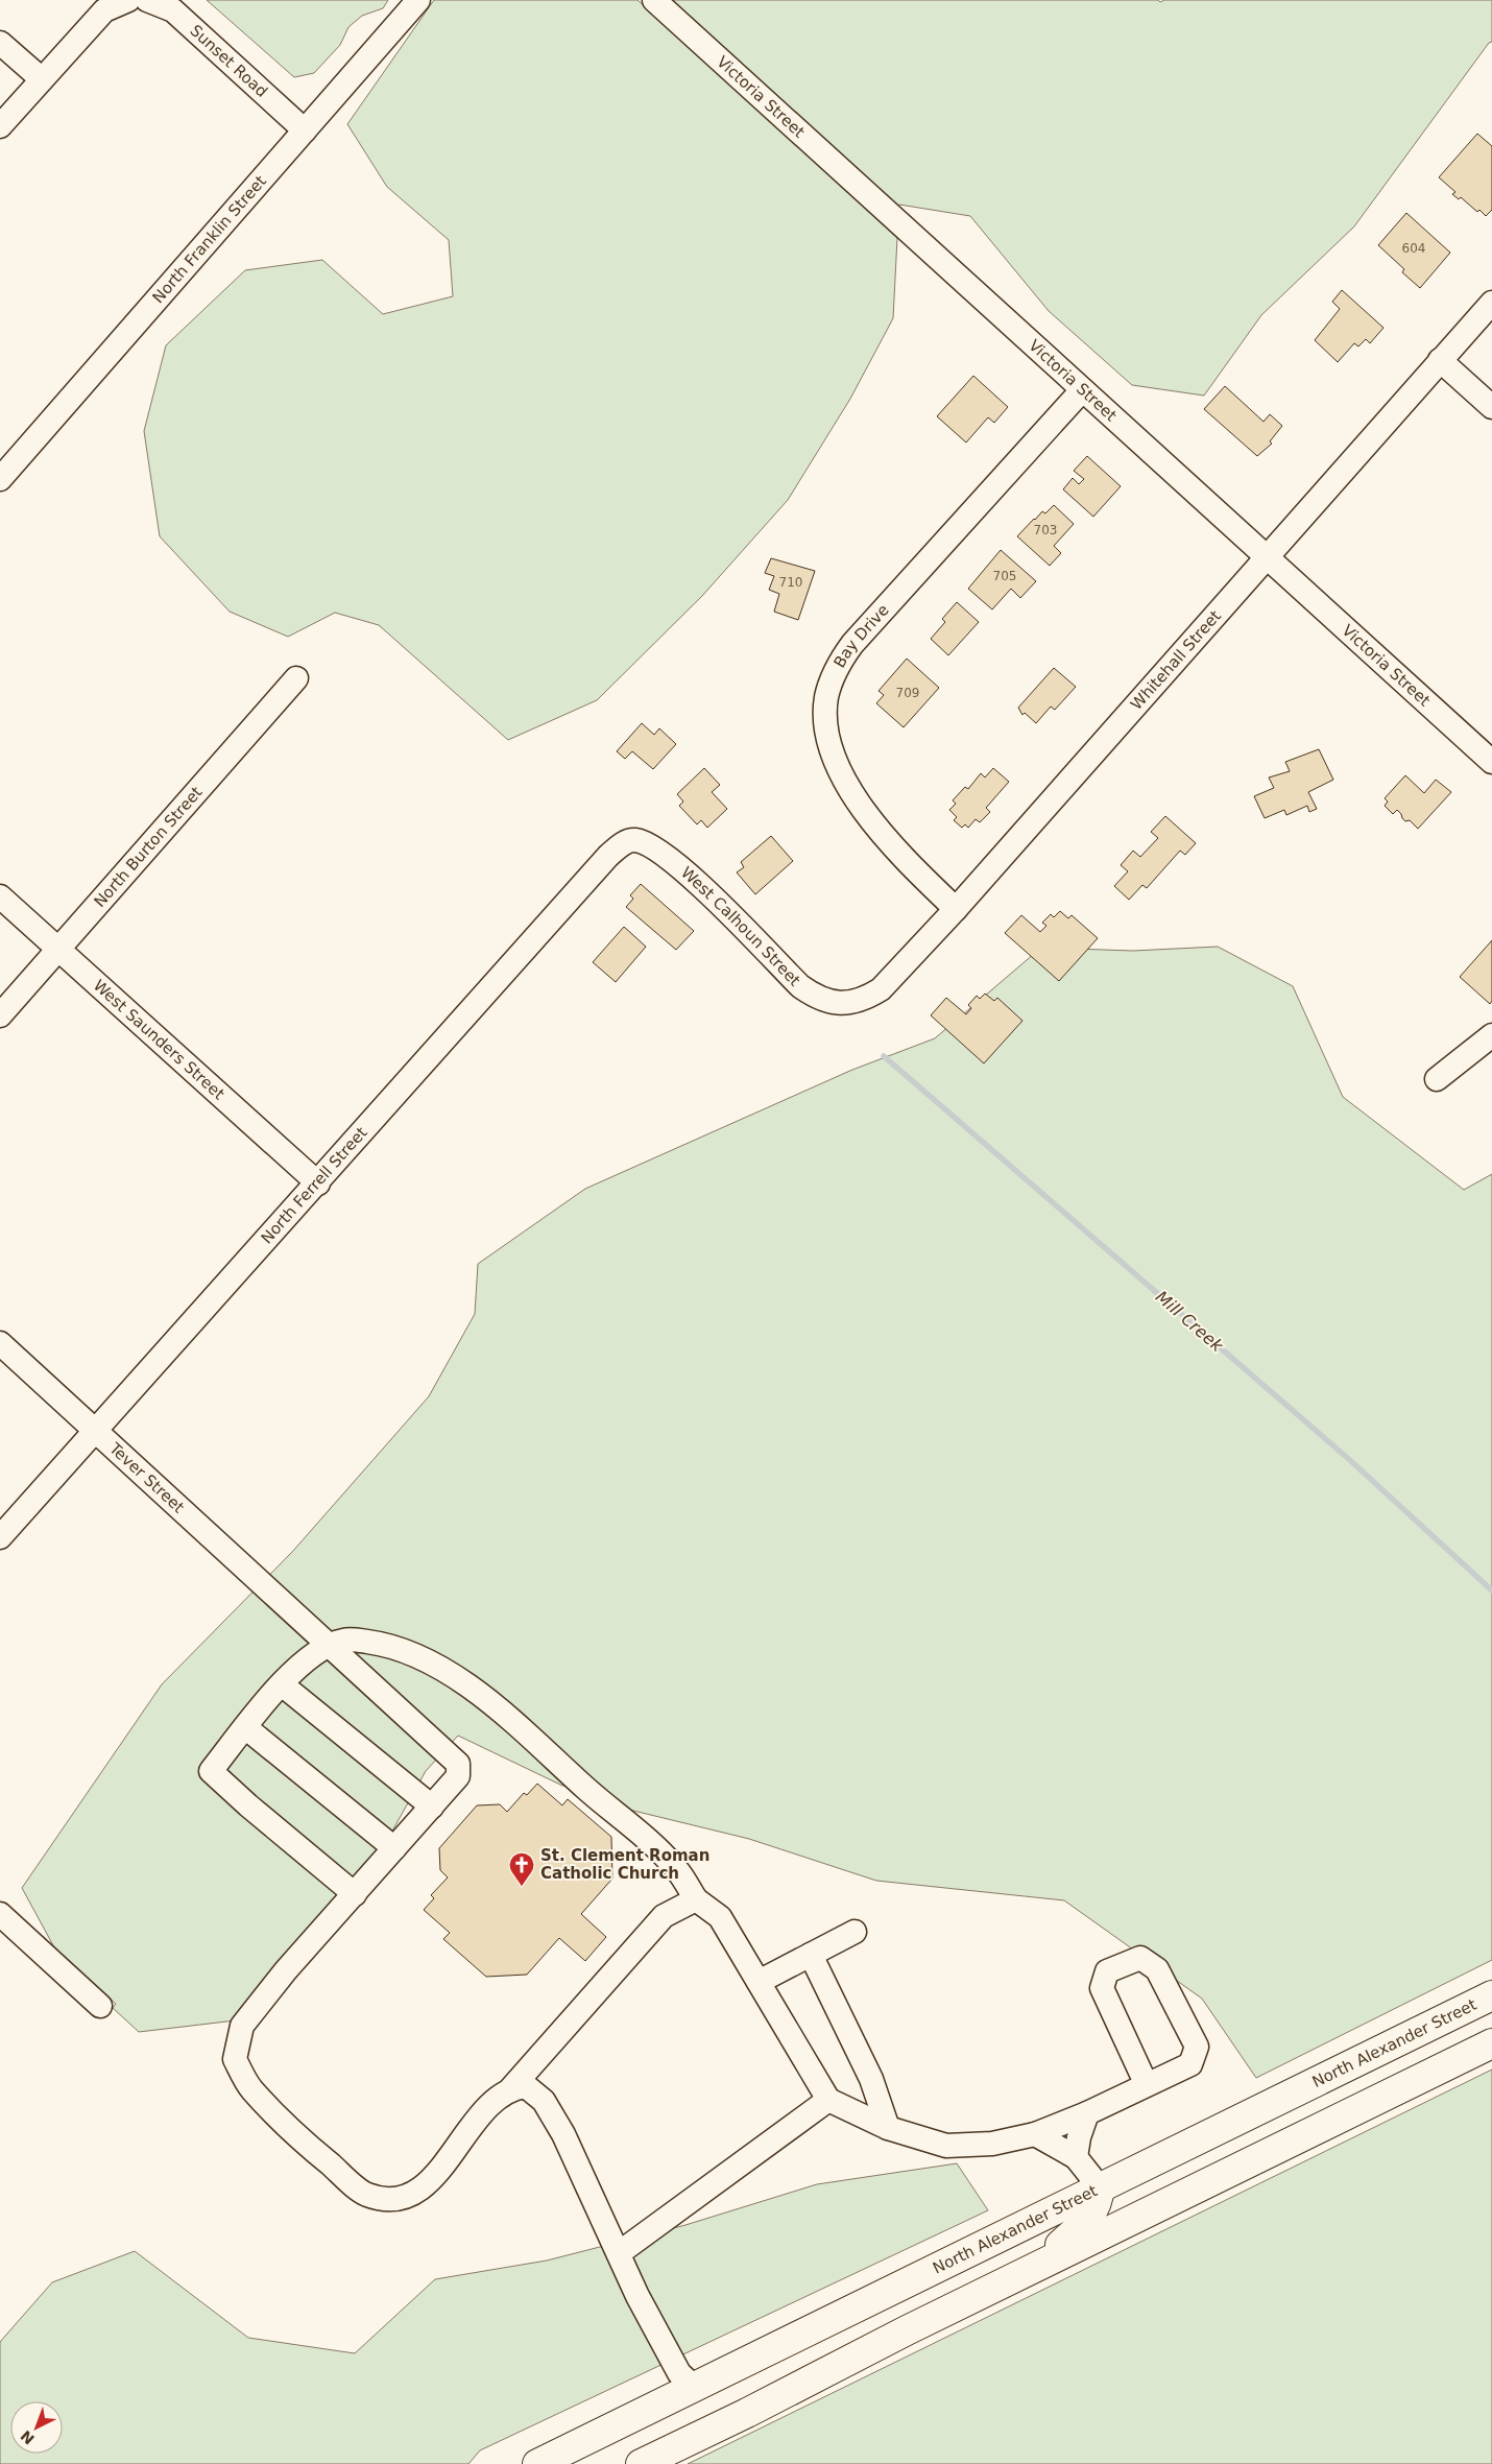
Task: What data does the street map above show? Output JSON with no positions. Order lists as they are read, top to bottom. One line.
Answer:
{"streets":{"main road":["North Alexander Street"],"street":["Sunset Road","Victoria Street","North Franklin Street","Bay Drive","Whitehall Street","North Burton Street","West Calhoun Street","West Saunders Street","North Ferrell Street","Tever Street"]},"crossings":[["Sunset Road","North Franklin Street"],["Victoria Street","Bay Drive"],["Victoria Street","Whitehall Street"],["Bay Drive","Whitehall Street"],["Whitehall Street","West Calhoun Street"],["North Burton Street","West Saunders Street"],["West Calhoun Street","North Ferrell Street"],["West Saunders Street","North Ferrell Street"],["North Ferrell Street","Tever Street"]],"water":["Mill Creek"],"places":{"church":["St. Clement Roman Catholic Church"]},"house_numbers":["604","703","705","710","709"],"north":"bottom left"}
